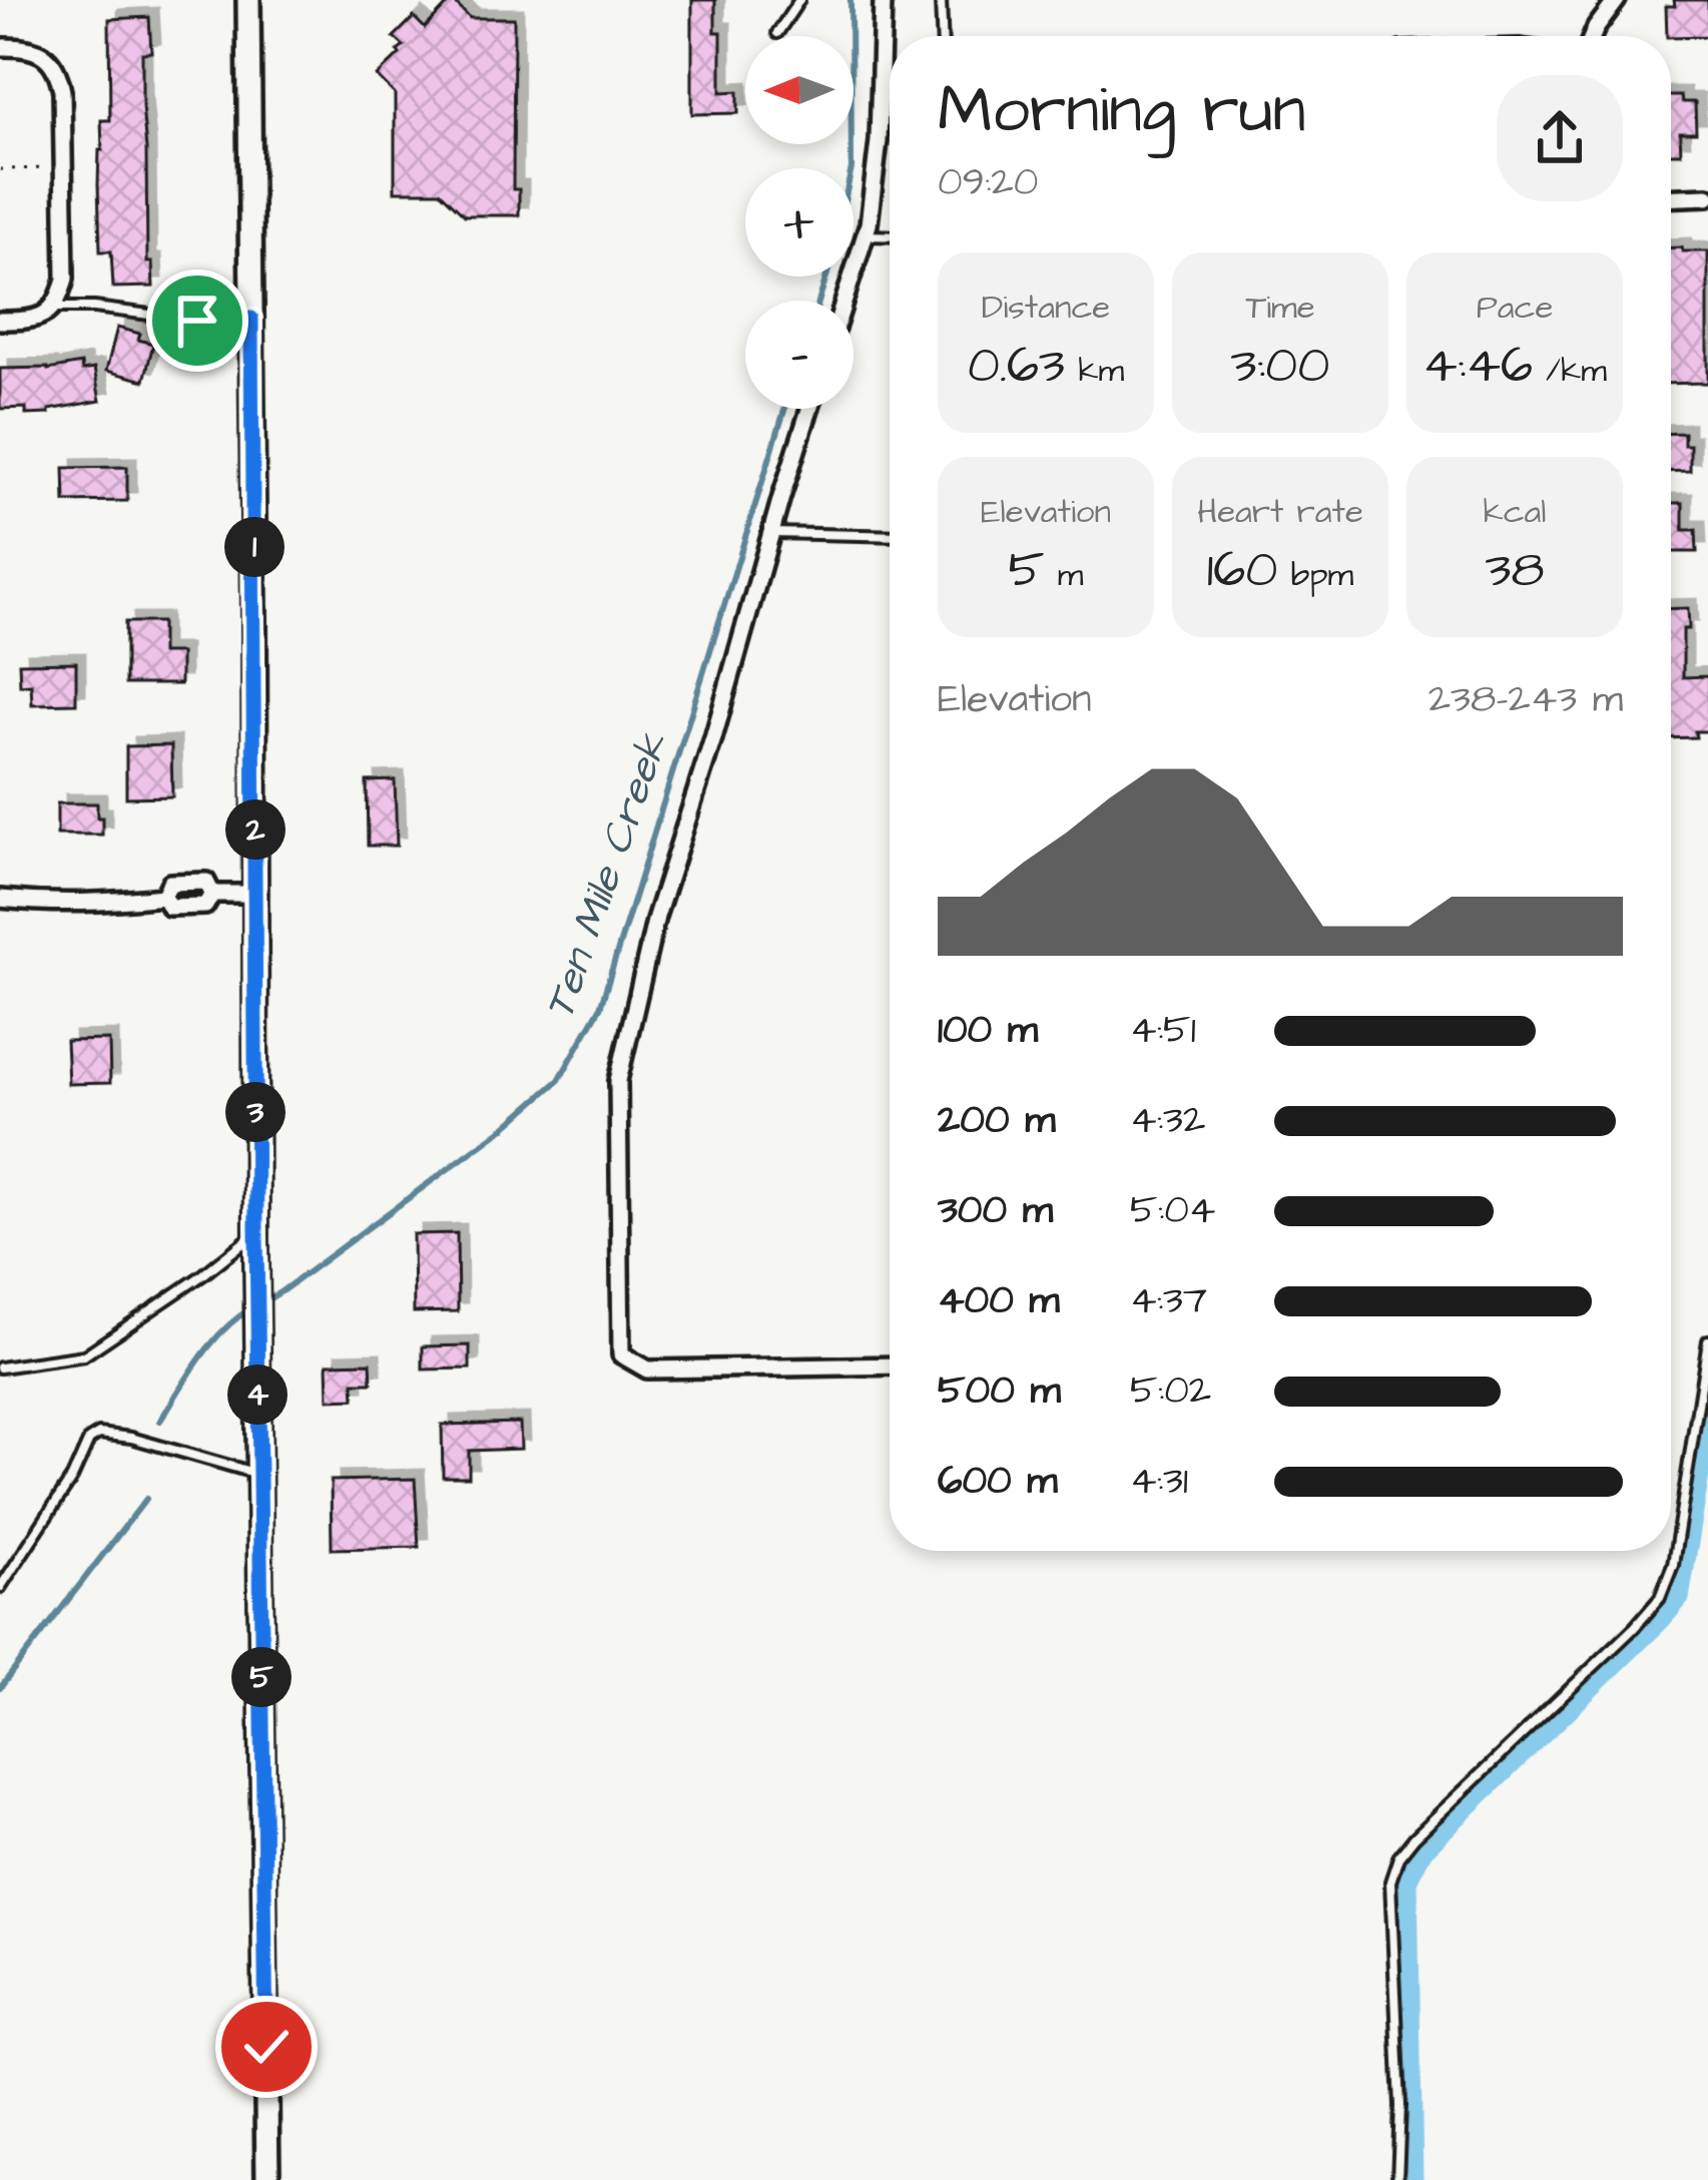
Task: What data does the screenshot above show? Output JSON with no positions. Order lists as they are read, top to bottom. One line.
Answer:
{"water":["Ten Mile Creek"],"north":"left","page":{"map_buttons":["+","−"],"heading":["Morning run","09:20"],"stats":[["Distance","0.63 km"],["Time","3:00"],["Pace","4:46 /km"],["Elevation","5 m"],["Heart rate","160 bpm"],["kcal","38"]],"pins":["1","2","3","4","5"],"chart":["Elevation","238–243 m"],"list":[{"name":"100 m","note":"4:51"},{"name":"200 m","note":"4:32"},{"name":"300 m","note":"5:04"},{"name":"400 m","note":"4:37"},{"name":"500 m","note":"5:02"},{"name":"600 m","note":"4:31"}]}}
